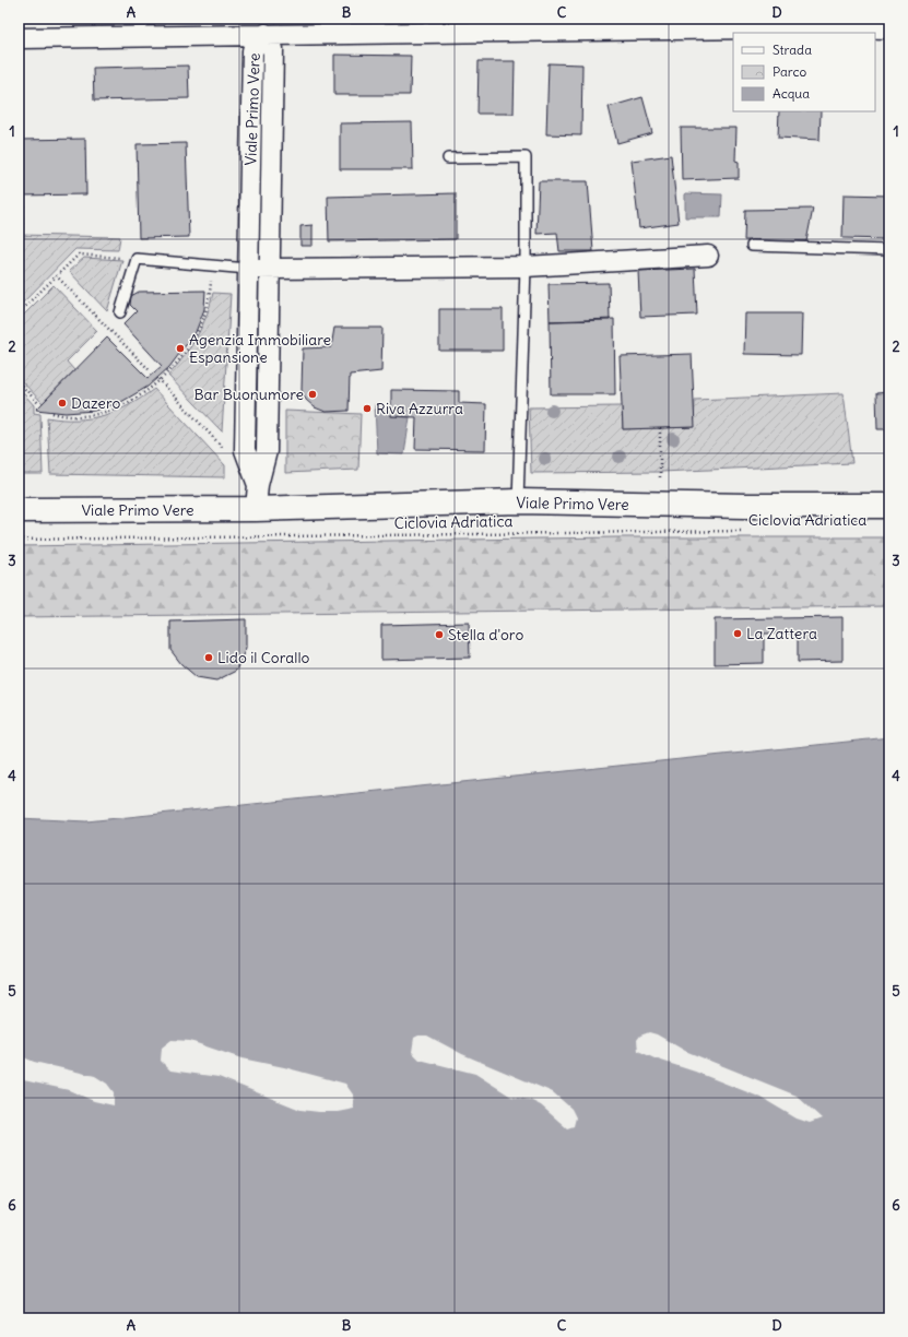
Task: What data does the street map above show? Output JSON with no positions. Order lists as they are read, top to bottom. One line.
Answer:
{"streets":{"street":["Viale Primo Vere"],"path":["Ciclovia Adriatica"]},"places":["Agenzia Immobiliare Espansione","Bar Buonumore","Dazero","Riva Azzurra","La Zattera","Stella d'oro","Lido il Corallo"],"legend":["Strada","Parco","Acqua"],"grid":{"columns":["A","B","C","D"],"rows":["1","2","3","4","5","6"]}}
